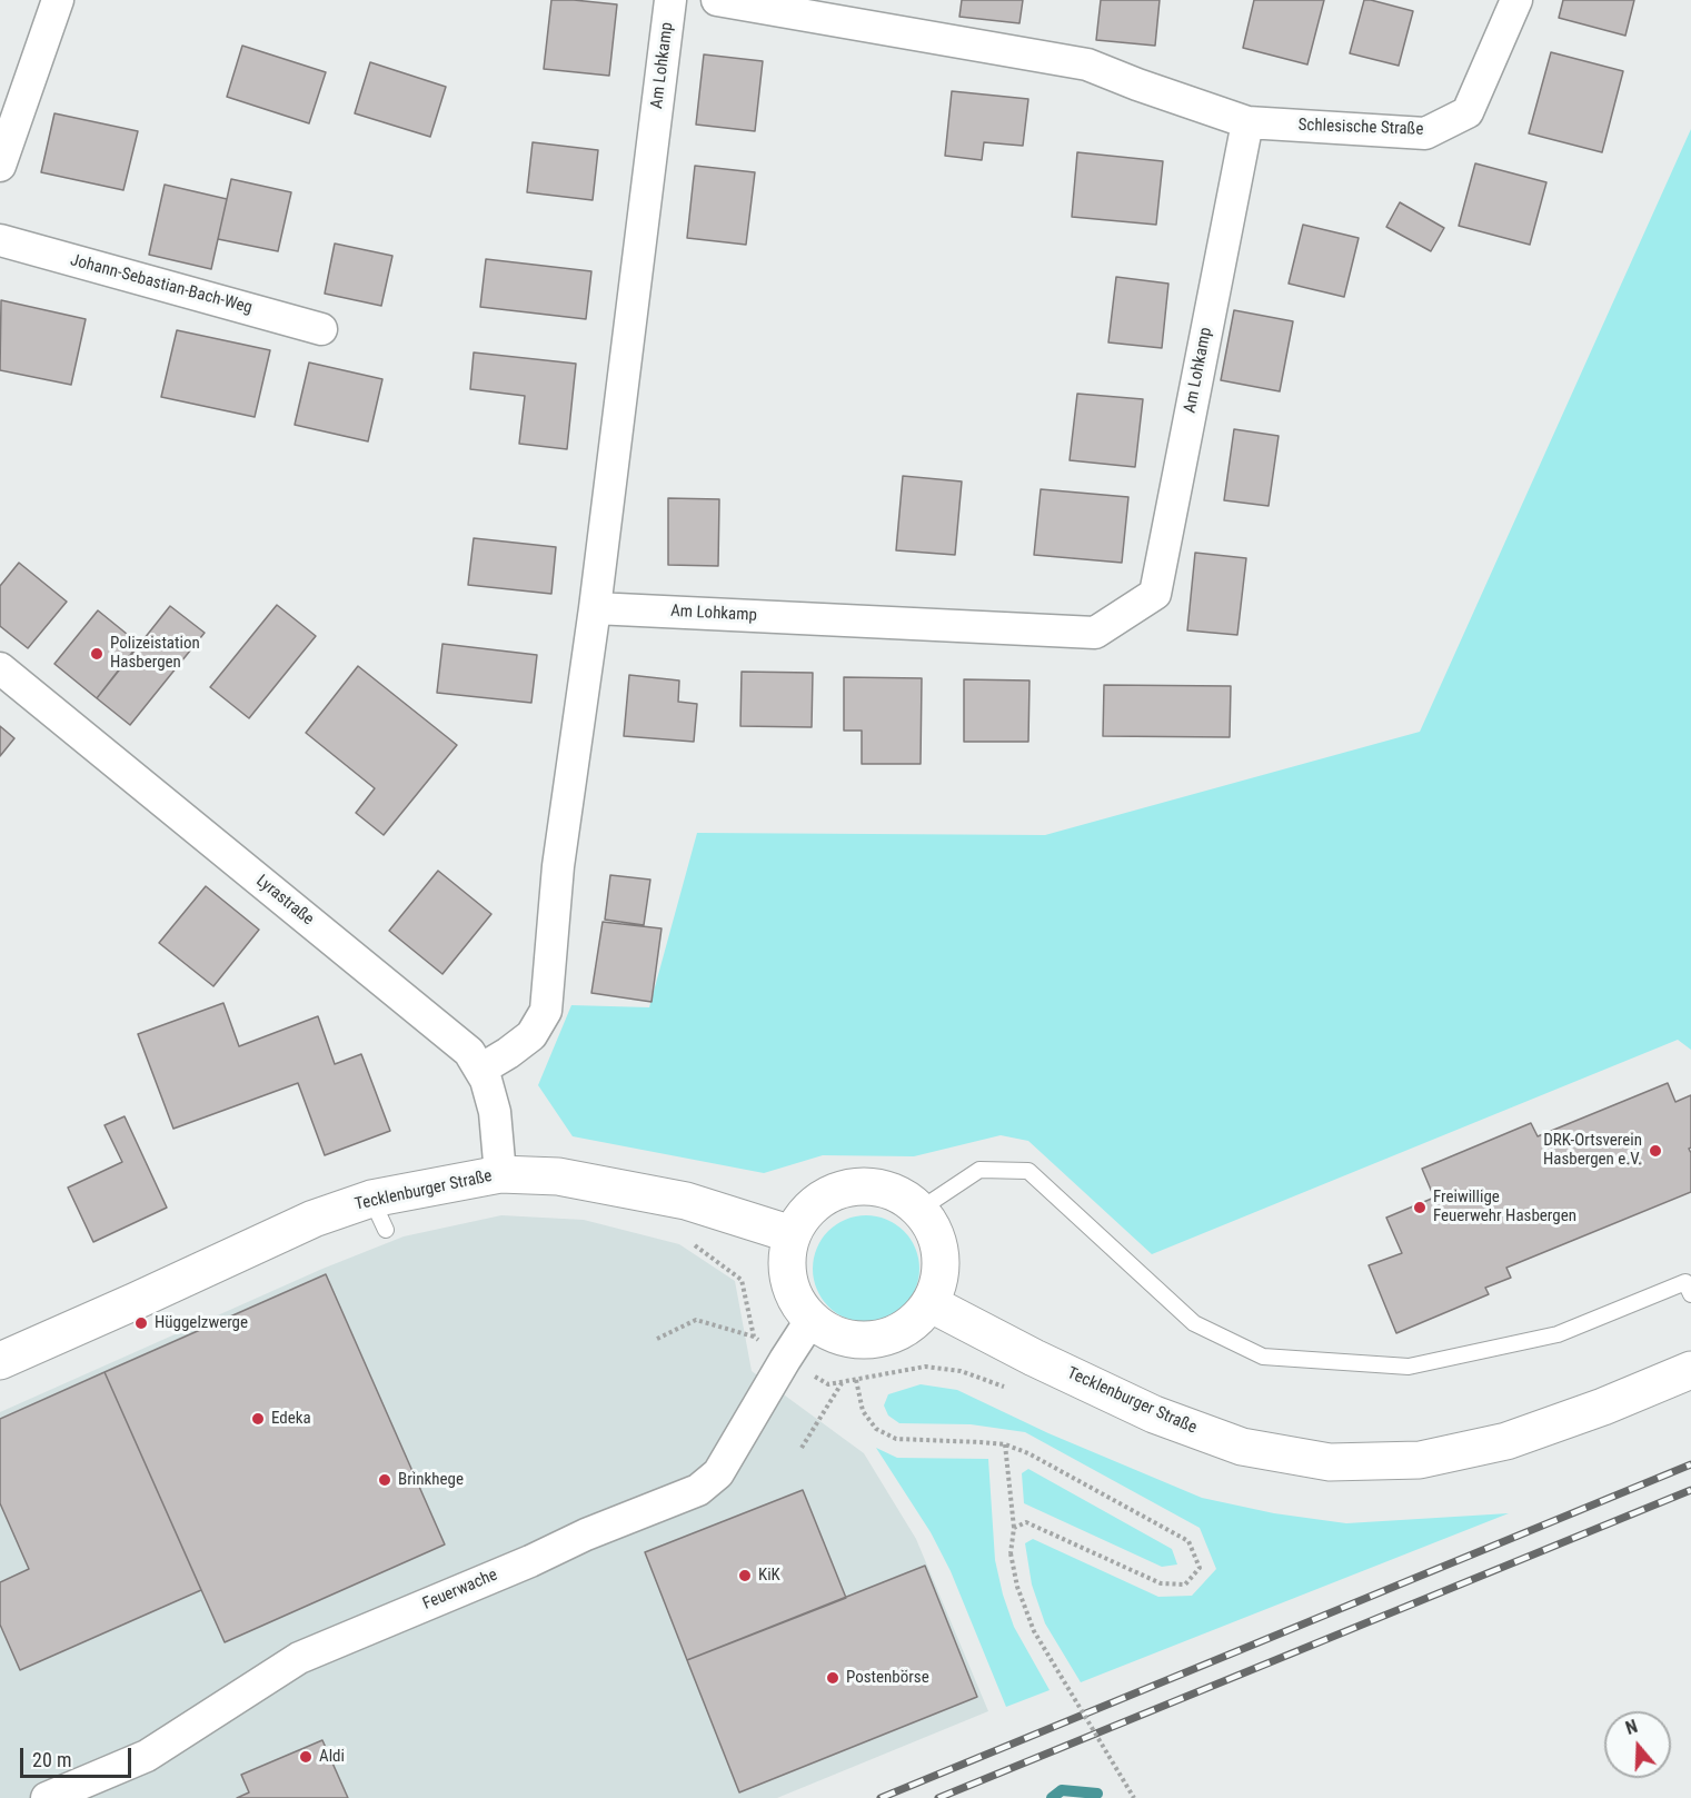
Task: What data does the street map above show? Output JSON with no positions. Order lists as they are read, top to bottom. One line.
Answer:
{"streets":{"street":["Am Lohkamp","Schlesische Straße","Johann-Sebastian-Bach-Weg","Lyrastraße","Tecklenburger Straße","Feuerwache"]},"crossings":[["Am Lohkamp","Schlesische Straße"],["Am Lohkamp","Lyrastraße"],["Lyrastraße","Tecklenburger Straße"],["Tecklenburger Straße","Feuerwache"]],"places":["Polizeistation Hasbergen","DRK-Ortsverein Hasbergen e.V.","Freiwillige Feuerwehr Hasbergen","Hüggelzwerge","Edeka","Brinkhege","KiK","Postenbörse","Aldi"],"scale_bar":"20 m","north":"top"}
